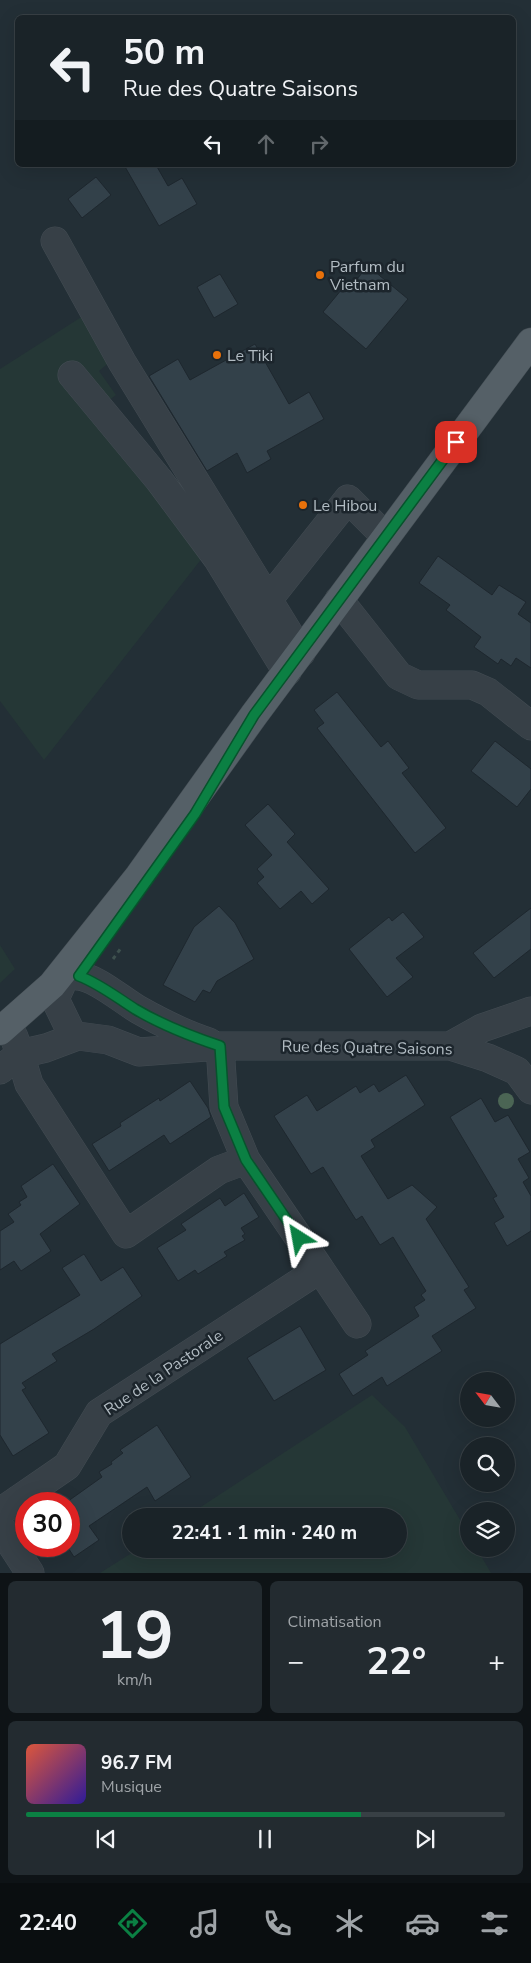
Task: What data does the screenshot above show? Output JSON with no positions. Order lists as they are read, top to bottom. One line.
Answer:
{"streets":{"street":["Rue des Quatre Saisons","Rue de la Pastorale"]},"places":["Parfum du Vietnam","Le Tiki","Le Hibou"],"north":"top left","page":{"turn":["50 m","Rue des Quatre Saisons"],"limit":"30","trip":"22:41 · 1 min · 240 m","tile":[["19","km/h"],"Climatisation"],"heat":["−","22°","+"],"song":["96.7 FM","Musique"],"tabs":"22:40"}}
